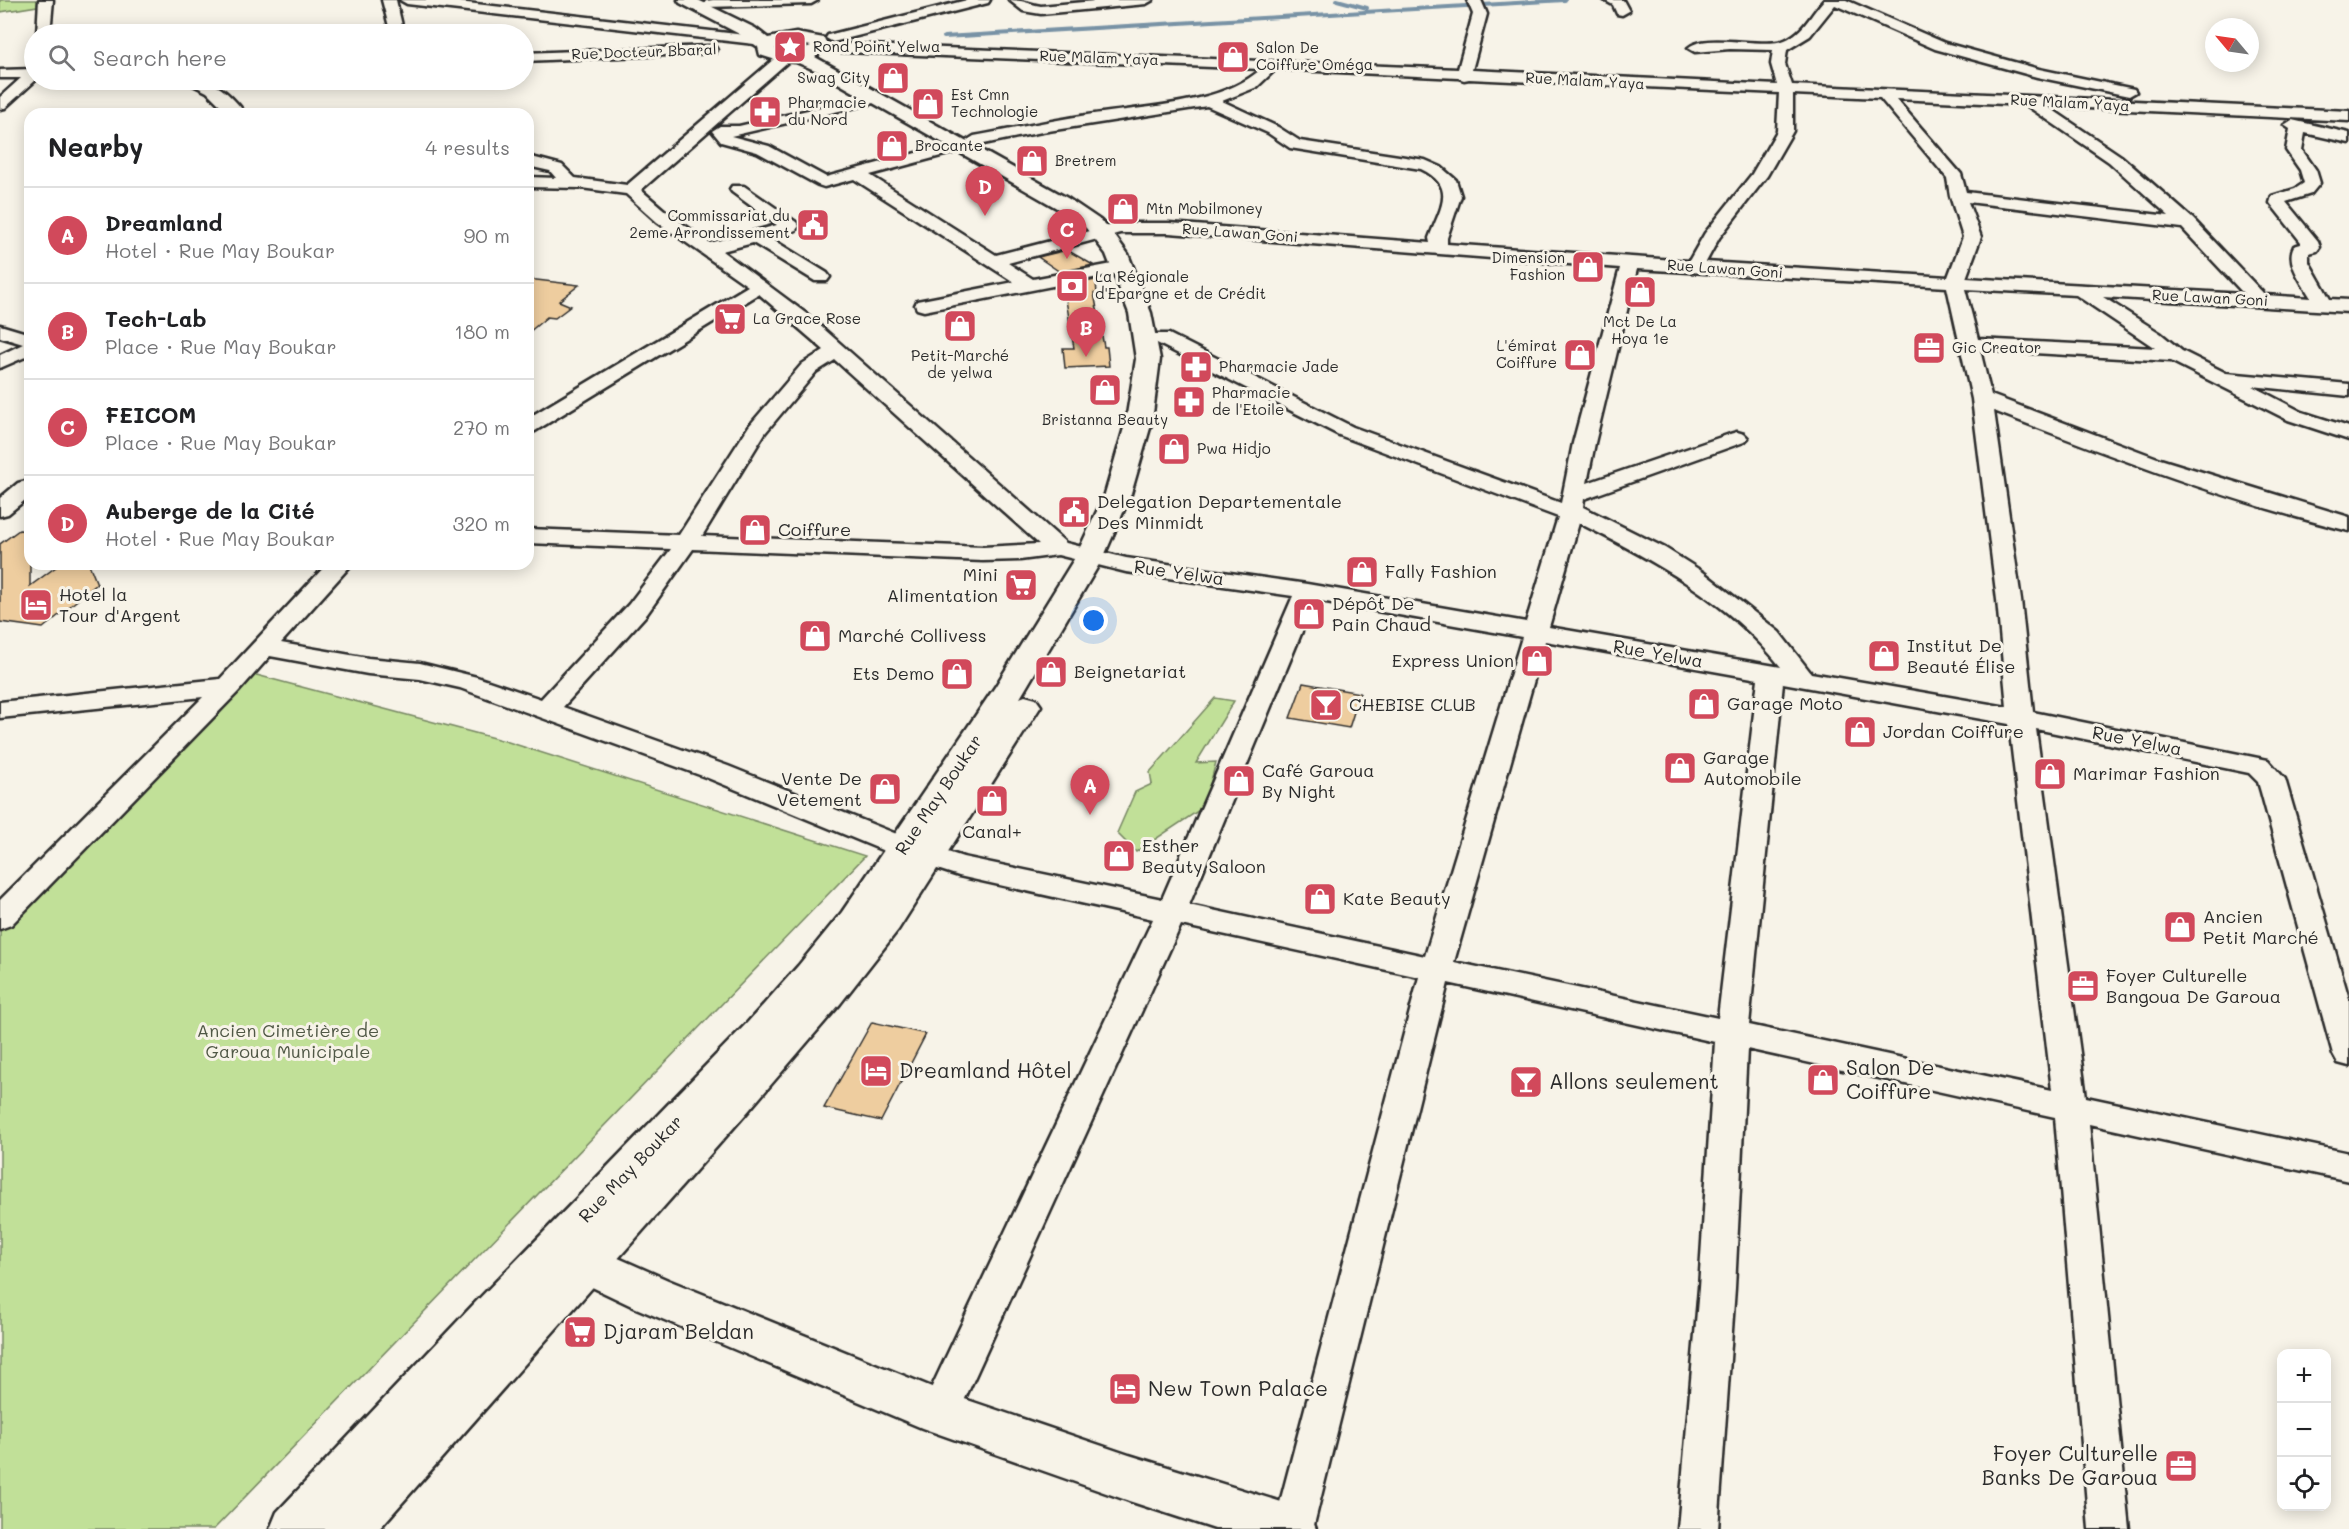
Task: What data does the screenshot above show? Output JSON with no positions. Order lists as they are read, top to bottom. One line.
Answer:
{"streets":{"main road":["Rue May Boukar"],"street":["Rue Docteur Bbaral","Rue Malam Yaya","Rue Lawan Goni","Rue Yelwa"]},"crossings":[["Rue Malam Yaya","Rue May Boukar"],["Rue Lawan Goni","Rue May Boukar"],["Rue Yelwa","Rue May Boukar"]],"parks":["Ancien Cimetière de Garoua Municipale"],"places":{"place":["Rond Point Yelwa"],"shop":["Salon De Coiffure Oméga","Swag City","Est Cmn Technologie","Brocante","Bretrem","Mtn Mobilmoney","Dimension Fashion","Mct De La Hoya 1e","Petit-Marché de yelwa","L'émirat Coiffure","Bristanna Beauty","Pwa Hidjo","Coiffure","Fally Fashion","Dépôt De Pain Chaud","Marché Collivess","Institut De Beauté Élise","Express Union","Beignetariat","Ets Demo","Garage Moto","Jordan Coiffure","Garage Automobile","Marimar Fashion","Café Garoua By Night","Vente De Vetement","Canal+","Esther Beauty Saloon","Kate Beauty","Ancien Petit Marché","Salon De Coiffure"],"pharmacy":["Pharmacie du Nord","Pharmacie Jade","Pharmacie de l'Etoile"],"public building":["Commissariat du 2eme Arrondissement","Delegation Departementale Des Minmidt"],"bank":["La Régionale d'Epargne et de Crédit"],"supermarket":["La Grace Rose","Mini Alimentation","Djaram Beldan"],"office":["Gic Creator","Foyer Culturelle Bangoua De Garoua","Foyer Culturelle Banks De Garoua"],"hotel":["Hotel la Tour d'Argent","Dreamland Hôtel","New Town Palace"],"bar":["CHEBISE CLUB","Allons seulement"]},"north":"top left","page":{"search":"Search here","heading":["Nearby","4 results"],"pins":["D","C","B","A"],"list":[{"mark":"A","name":"Dreamland","note":"Hotel · Rue May Boukar","value":"90 m"},{"mark":"B","name":"Tech-Lab","note":"Place · Rue May Boukar","value":"180 m"},{"mark":"C","name":"FEICOM","note":"Place · Rue May Boukar","value":"270 m"},{"mark":"D","name":"Auberge de la Cité","note":"Hotel · Rue May Boukar","value":"320 m"}],"map_buttons":["+","−"]}}
